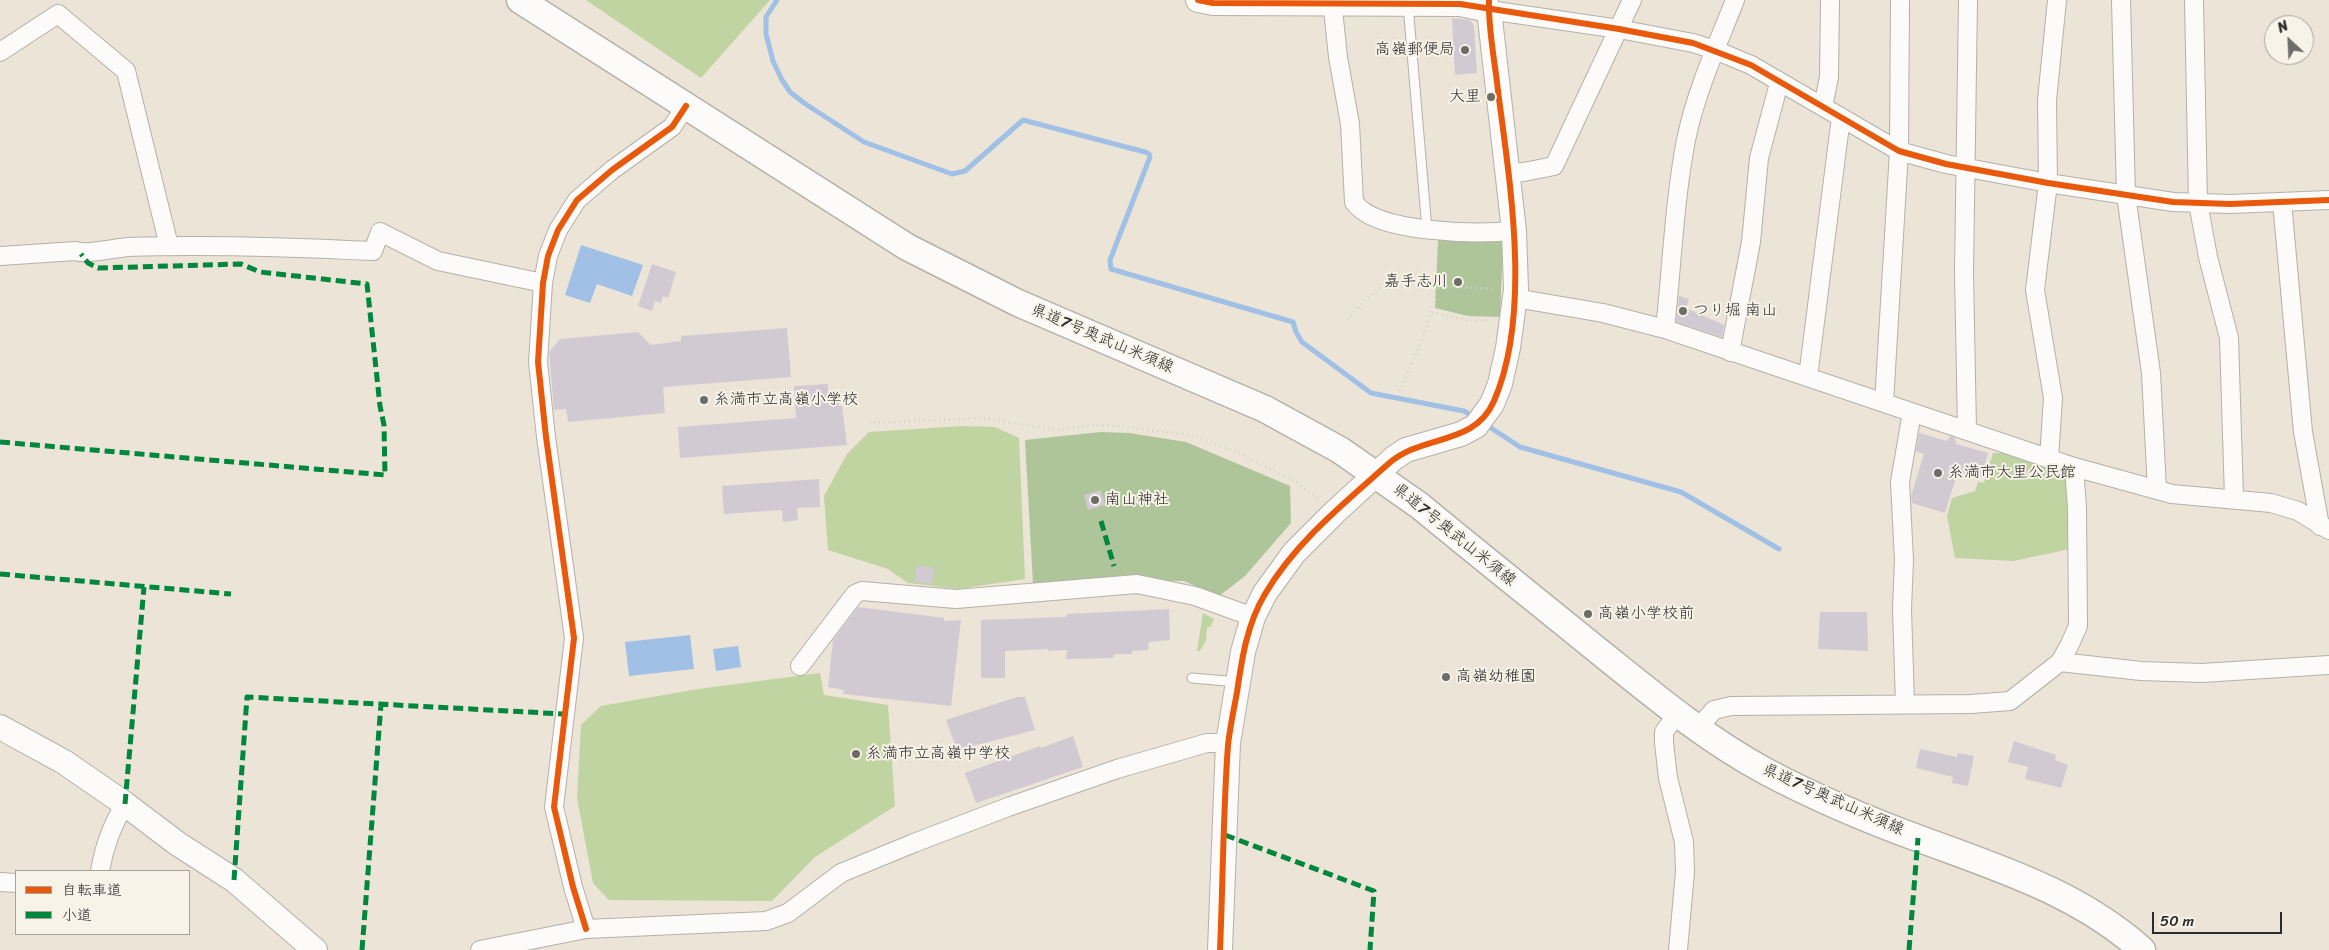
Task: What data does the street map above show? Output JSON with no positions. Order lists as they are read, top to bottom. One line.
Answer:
{"streets":{"main road":["県道7号奥武山米須線"]},"places":["高嶺郵便局","大里","嘉手志川","つり堀 南山","糸満市立高嶺小学校","糸満市大里公民館","南山神社","高嶺小学校前","高嶺幼稚園","糸満市立高嶺中学校"],"legend":["自転車道","小道"],"scale_bar":"50 m","north":"top left"}
